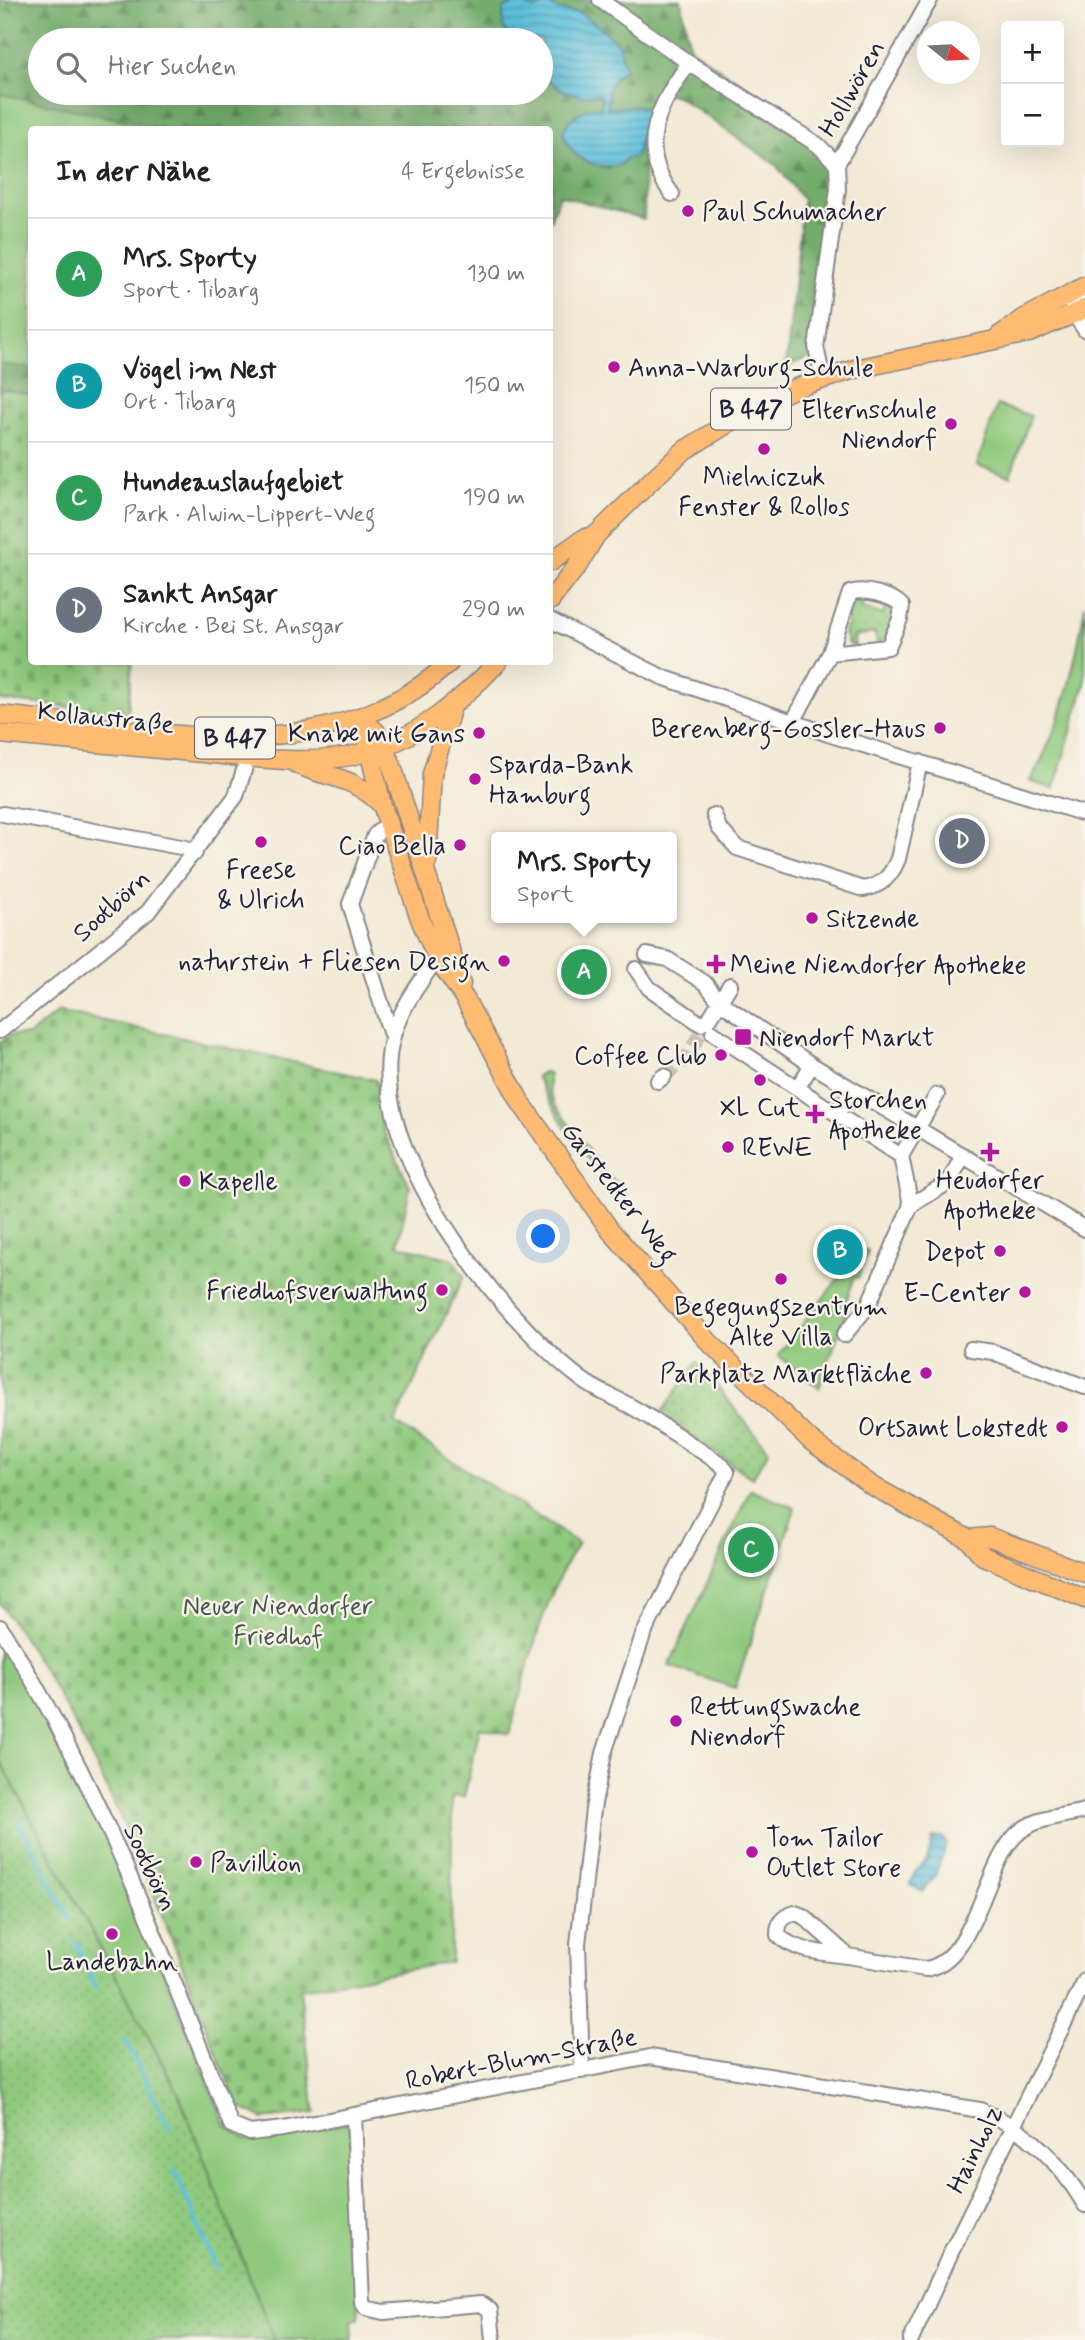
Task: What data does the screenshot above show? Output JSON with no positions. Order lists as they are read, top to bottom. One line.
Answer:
{"streets":{"main road":["B 447","Kollaustraße","Garstedter Weg"],"street":["Hollwören","Sootbörn","Robert-Blum-Straße","Hainholz"]},"crossings":[["B 447","Kollaustraße"],["B 447","Sootbörn"],["B 447","Garstedter Weg"],["Kollaustraße","Sootbörn"],["Kollaustraße","Garstedter Weg"],["Sootbörn","Robert-Blum-Straße"],["Robert-Blum-Straße","Hainholz"]],"parks":["Neuer Niendorfer Friedhof"],"places":{"other":["Paul Schumacher","Anna-Warburg-Schule","Elternschule Niendorf","Mielniczuk Fenster & Rollos","Berenberg-Gossler-Haus","Knabe mit Gans","Sparda-Bank Hamburg","Freese & Ulrich","Ciao Bella","Sitzende","naturstein + Fliesen Design","Coffee Club","XL Cut","REWE","Kapelle","Depot","Begegungszentrum Alte Villa","Friedhofsverwaltung","E-Center","Parkplatz Marktfläche","Ortsamt Lokstedt","Rettungswache Niendorf","Tom Tailor Outlet Store","Pavillion","Landebahn"],"health":["Meine Niendorfer Apotheke","Storchen Apotheke","Heudorfer Apotheke"],"transit":["Niendorf Markt"]},"north":"right","page":{"map_buttons":["+","−"],"search":"Hier suchen","heading":["In der Nähe","4 Ergebnisse"],"list":[{"mark":"A","name":"Mrs. Sporty","note":"Sport · Tibarg","value":"130 m"},{"mark":"B","name":"Vögel im Nest","note":"Ort · Tibarg","value":"150 m"},{"mark":"C","name":"Hundeauslaufgebiet","note":"Park · Alwin-Lippert-Weg","value":"190 m"},{"mark":"D","name":"Sankt Ansgar","note":"Kirche · Bei St. Ansgar","value":"290 m"}],"pins":["D","A","B","C"],"popup":["Mrs. Sporty","Sport"]}}
